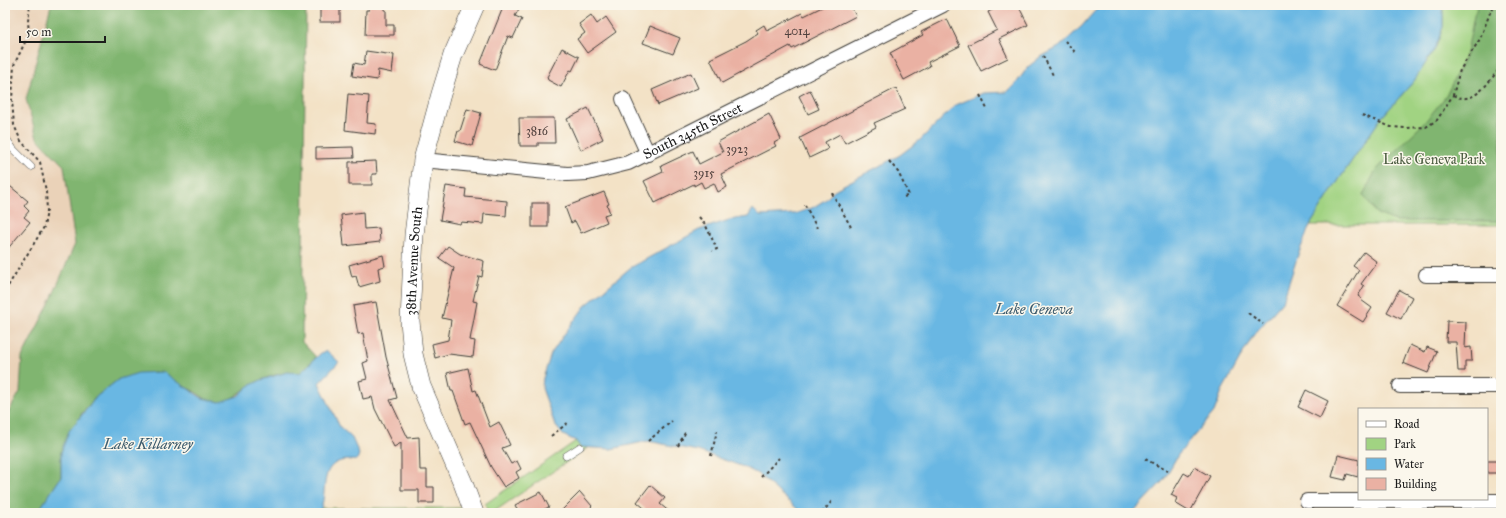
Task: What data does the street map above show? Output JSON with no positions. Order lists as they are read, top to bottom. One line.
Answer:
{"streets":{"street":["South 345th Street","38th Avenue South"]},"crossings":[["South 345th Street","38th Avenue South"]],"water":["Lake Geneva","Lake Killarney"],"parks":["Lake Geneva Park"],"house_numbers":["4014","3816","3923","3915"],"legend":["Road","Park","Water","Building"],"scale_bar":"50 m"}
